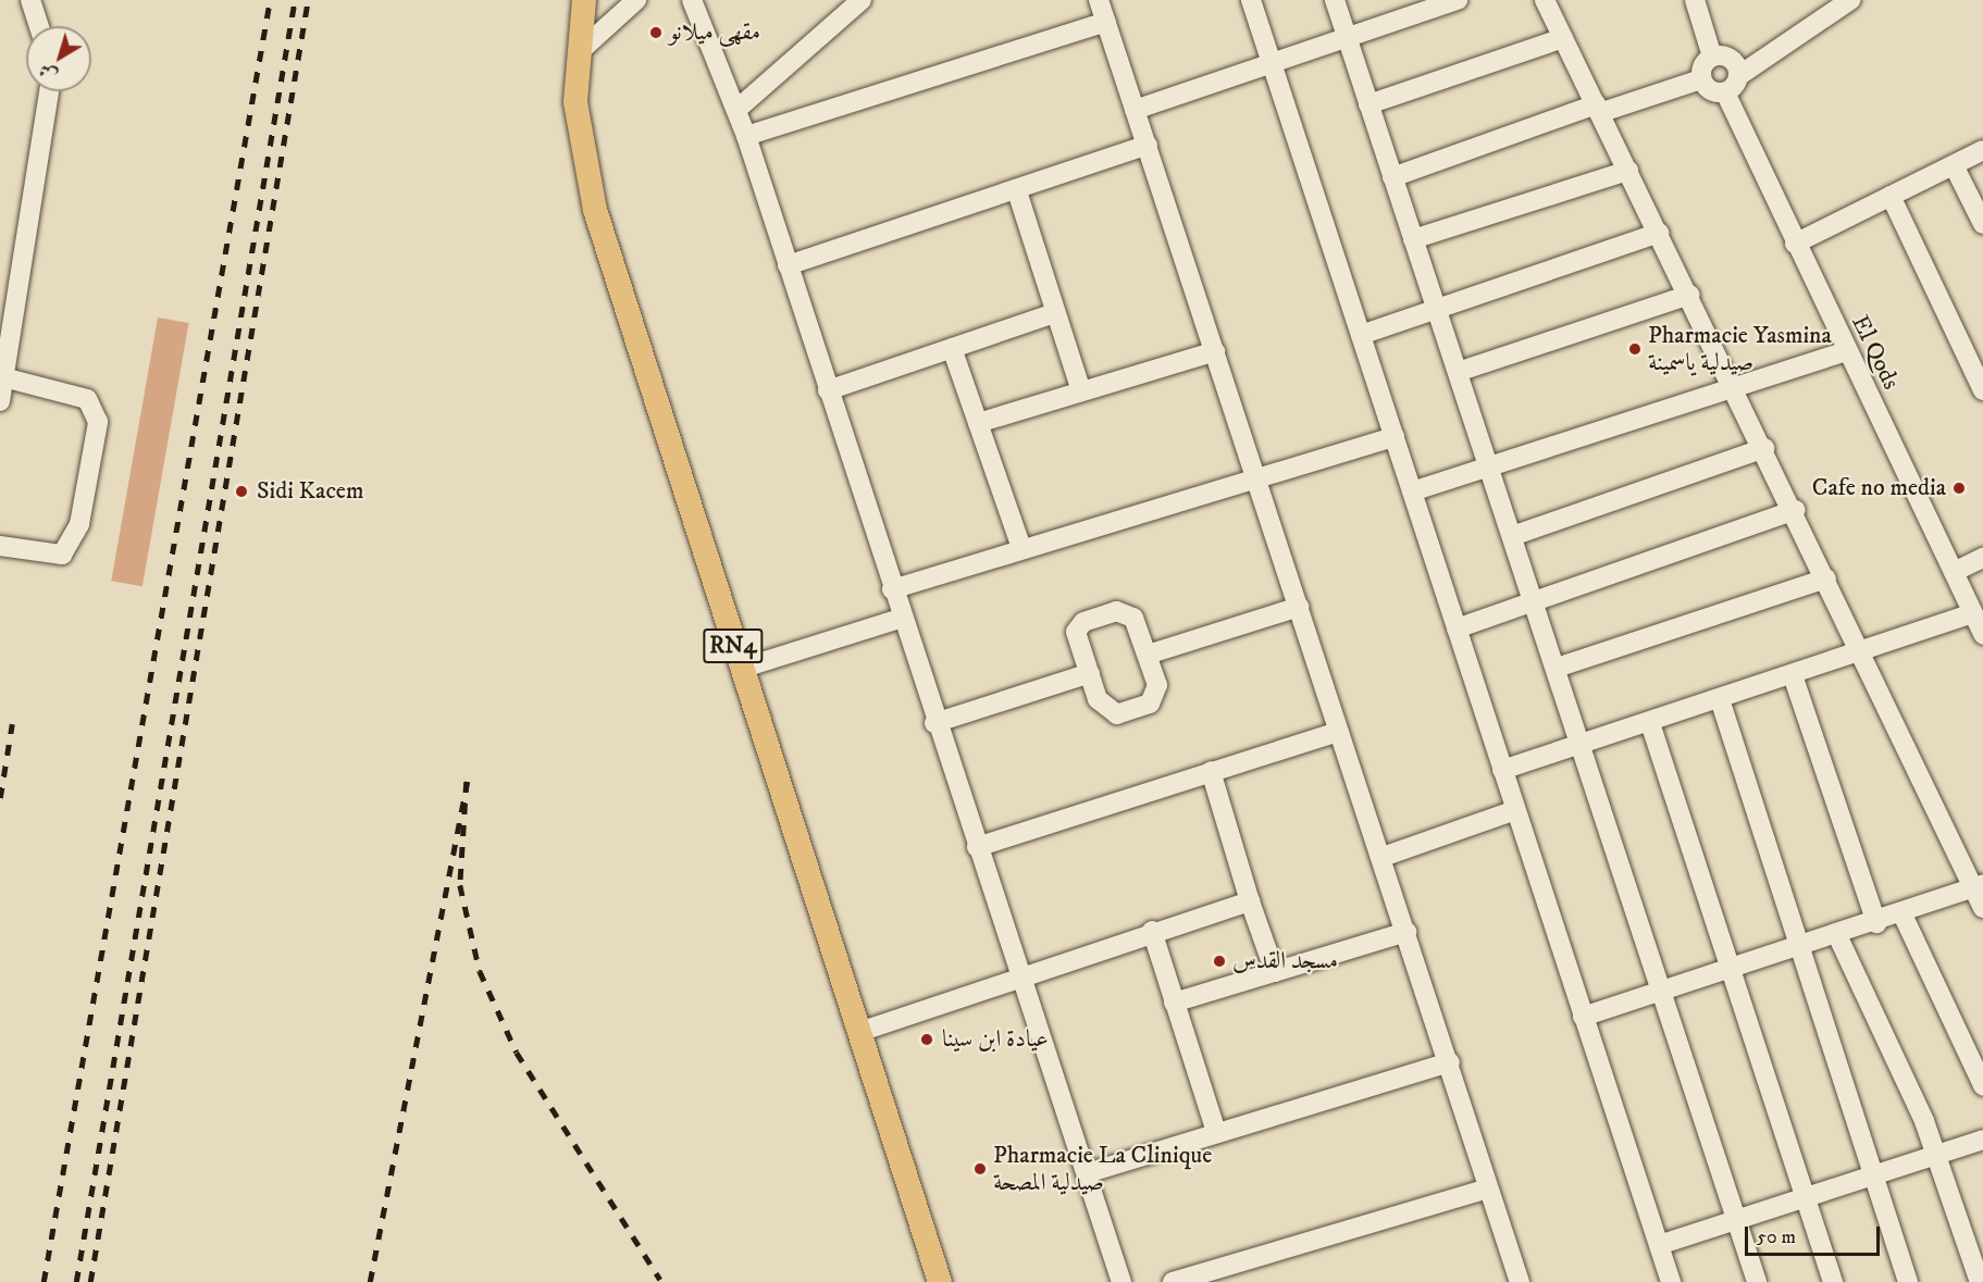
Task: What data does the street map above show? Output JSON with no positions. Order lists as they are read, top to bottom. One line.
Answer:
{"streets":{"main road":["RN4"],"street":["El Qods"]},"places":["مقهى ميلانو","Pharmacie Yasmina صيدلية ياسمينة","Cafe no media","Sidi Kacem","مسجد القدس","عيادة ابن سينا","Pharmacie La Clinique صيدلية المصحة"],"scale_bar":"50 m","north":"bottom left"}
